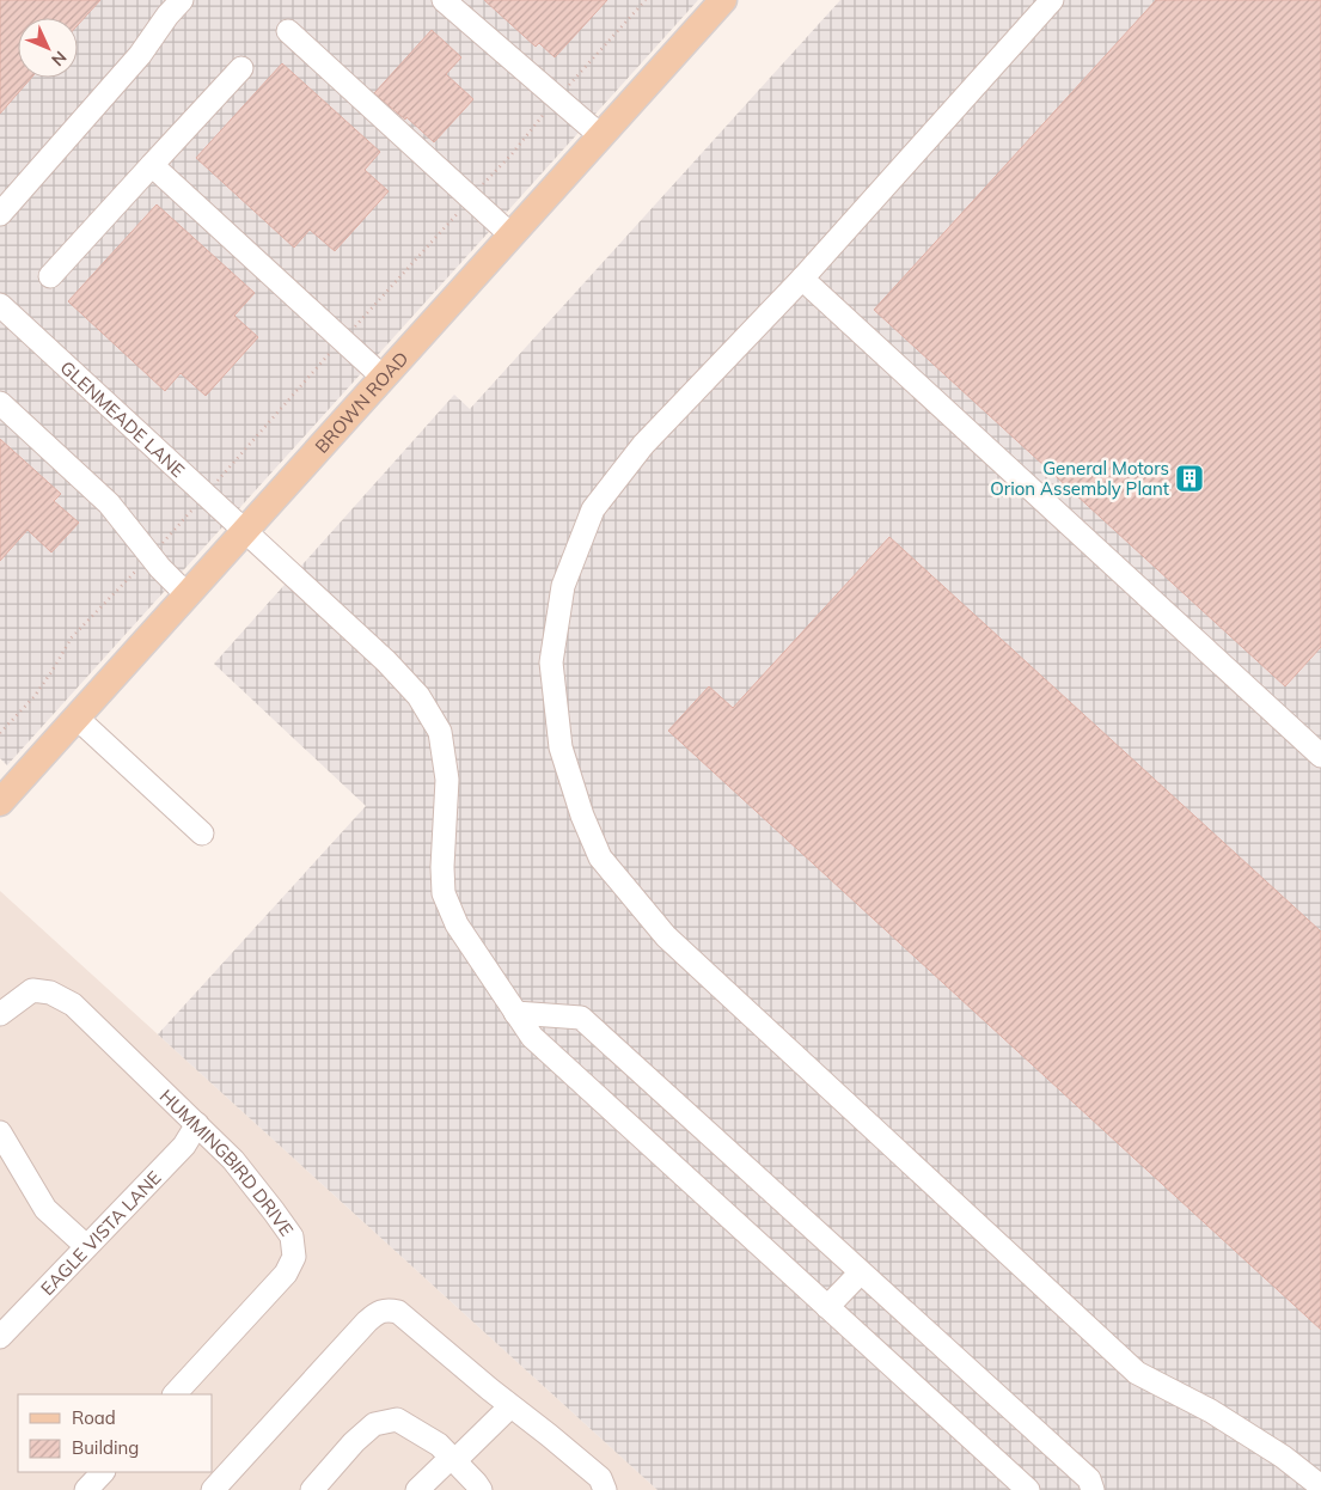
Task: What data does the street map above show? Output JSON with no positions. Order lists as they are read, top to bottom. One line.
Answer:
{"streets":{"main road":["BROWN ROAD"],"street":["GLENMEADE LANE","HUMMINGBIRD DRIVE","EAGLE VISTA LANE"]},"crossings":[["BROWN ROAD","GLENMEADE LANE"],["HUMMINGBIRD DRIVE","EAGLE VISTA LANE"]],"places":{"building":["General Motors Orion Assembly Plant"]},"legend":["Road","Building"],"north":"bottom right"}
